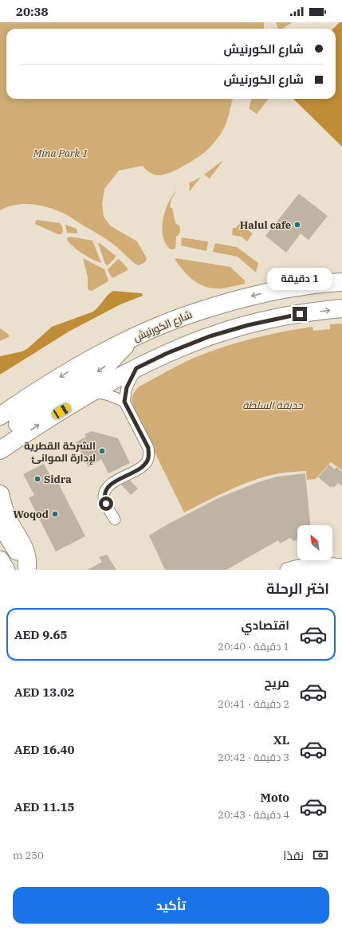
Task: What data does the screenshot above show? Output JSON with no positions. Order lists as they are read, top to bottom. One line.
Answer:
{"streets":{"highway":["شارع الكورنيش"]},"parks":["Mina Park 1","حديقة السلطة"],"places":["Halul cafe","الشركة القطرية لإدارة الموانئ","Sidra","Woqod"],"north":"top left","page":{"status":"20:38","banner":["شارع الكورنيش","شارع الكورنيش"],"bubble":"1 دقيقة","heading":"اختر الرحلة","list":[{"name":"اقتصادي","note":"1 دقيقة · 20:40","value":"AED 9.65"},{"name":"مريح","note":"2 دقيقة · 20:41","value":"AED 13.02"},{"name":"XL","note":"3 دقيقة · 20:42","value":"AED 16.40"},{"name":"Moto","note":"4 دقيقة · 20:43","value":"AED 11.15"}],"pay":["نقدًا","250 m"],"buttons":"تأكيد"}}
